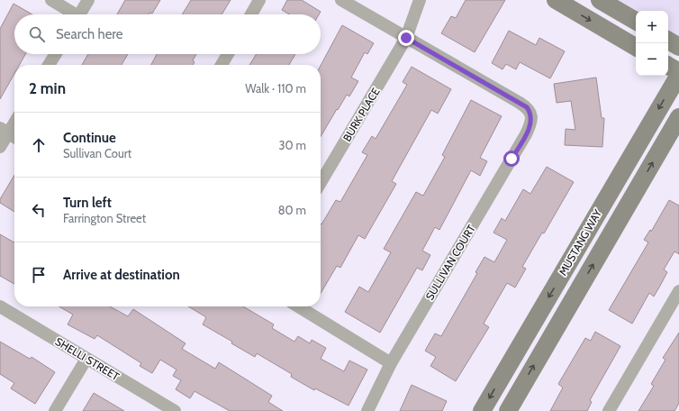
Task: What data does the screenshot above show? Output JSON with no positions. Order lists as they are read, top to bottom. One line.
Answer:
{"streets":{"street":["BURK PLACE","MUSTANG WAY","SULLIVAN COURT","SHELLI STREET"]},"crossings":[["BURK PLACE","SULLIVAN COURT"]],"page":{"map_buttons":["+","−"],"search":"Search here","heading":["2 min","Walk · 110 m"],"list":[["Continue","Sullivan Court","30 m"],["Turn left","Farrington Street","80 m"],"Arrive at destination"]}}
